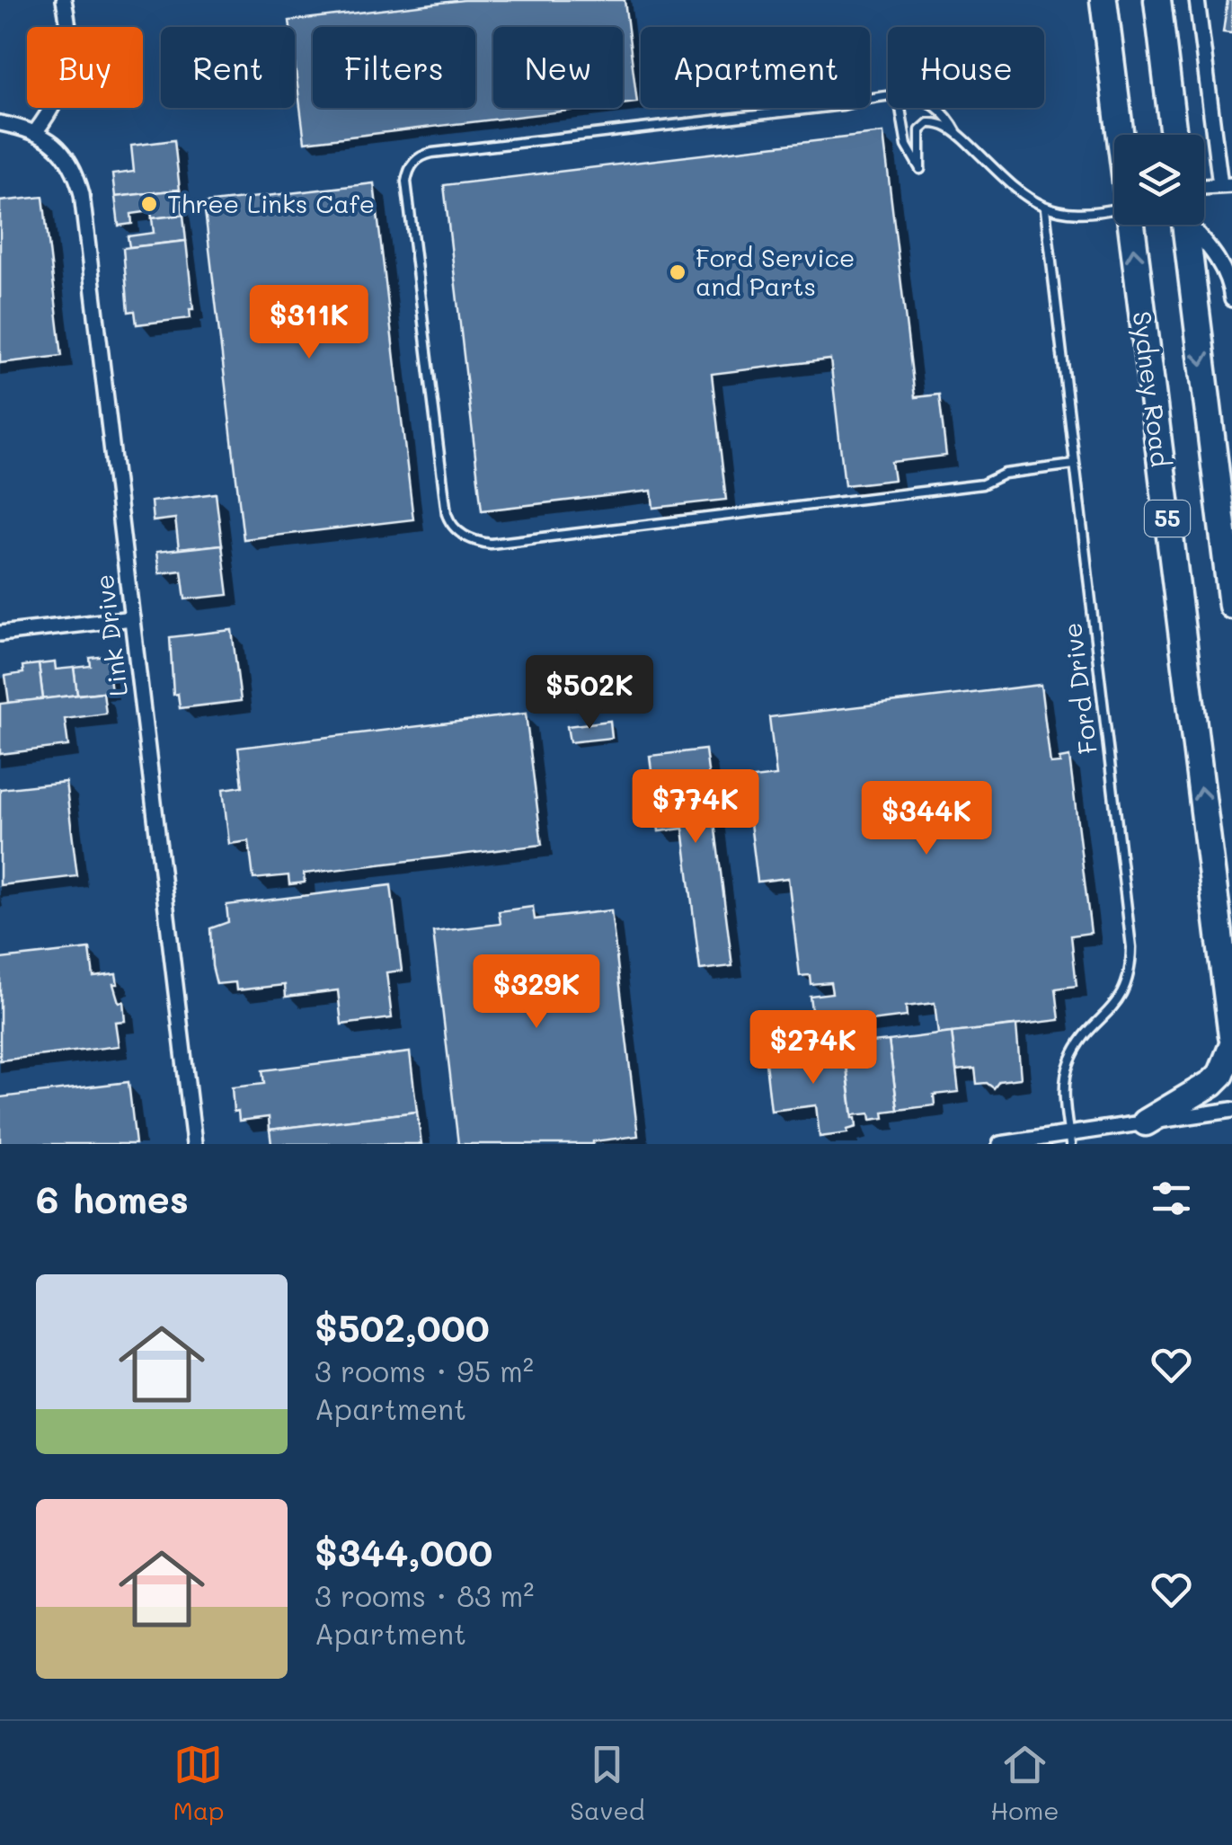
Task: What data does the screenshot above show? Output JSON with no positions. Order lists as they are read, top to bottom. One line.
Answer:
{"streets":{"highway":["Sydney Road","55"],"street":["Link Drive"],"lane":["Ford Drive"]},"places":["Three Links Cafe","Ford Service and Parts"],"page":{"chip":["Buy","Rent","Filters","New","Apartment","House"],"price":["$311K","$502K","$774K","$344K","$329K","$274K"],"heading":"6 homes","list":[{"name":"$502,000","note":"3 rooms · 95 m² · Apartment"},{"name":"$344,000","note":"3 rooms · 83 m² · Apartment"}],"tabs":["Map","Saved","Home"]}}
